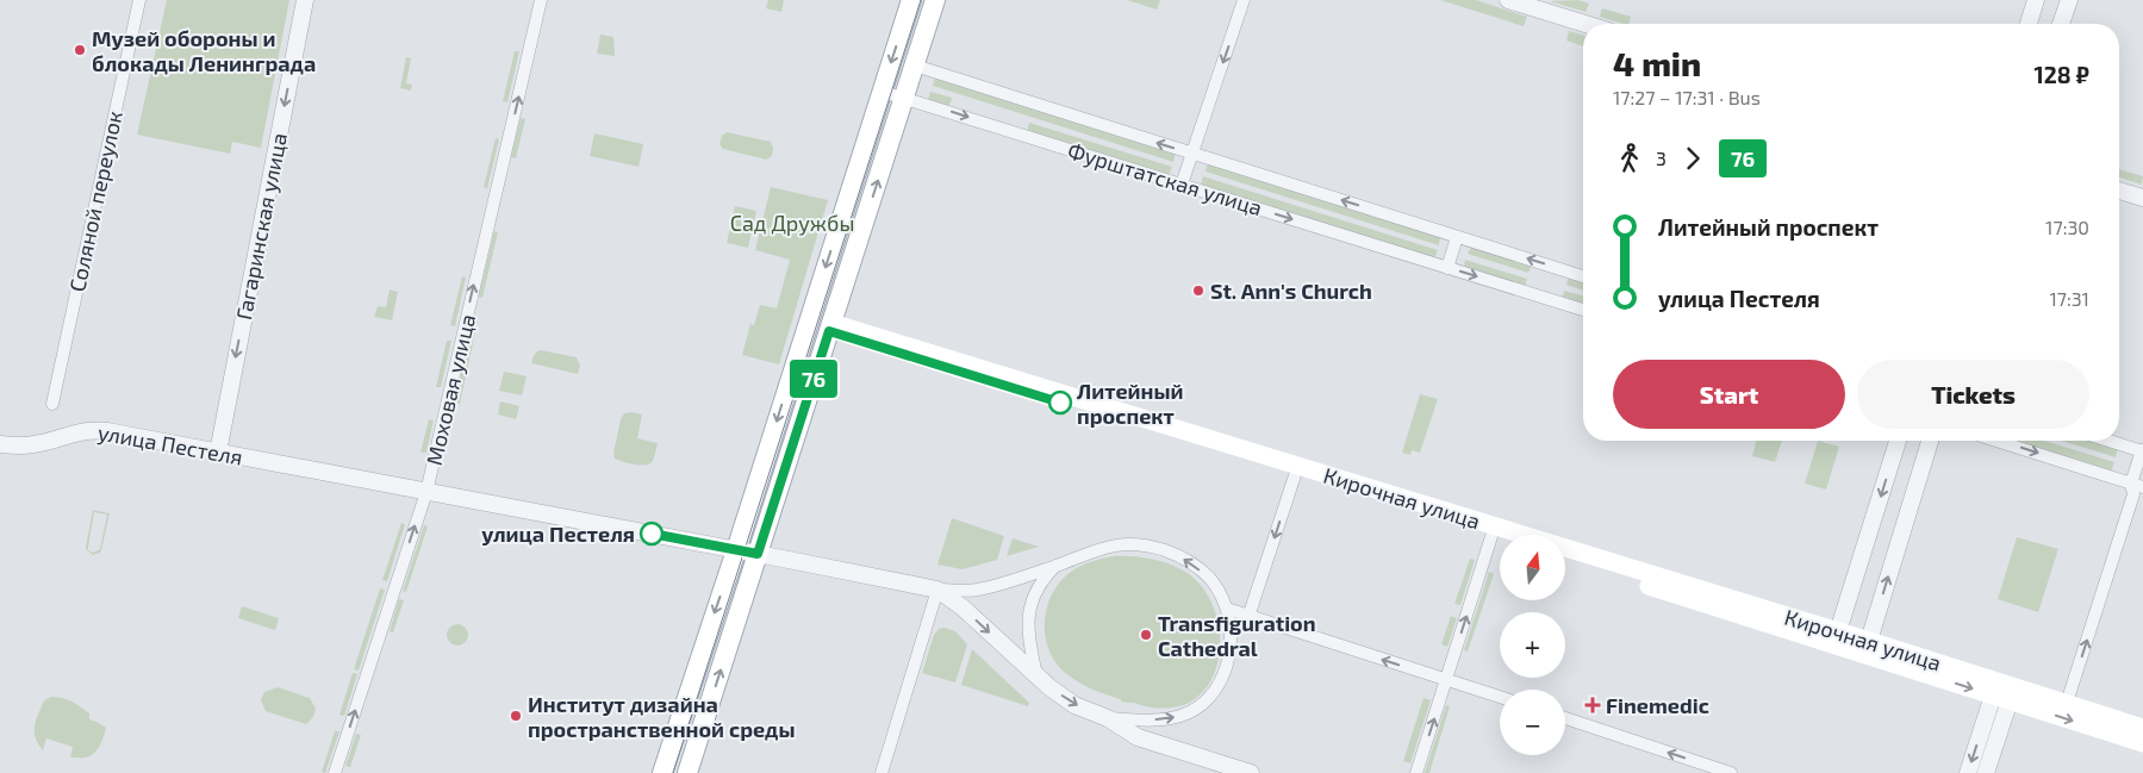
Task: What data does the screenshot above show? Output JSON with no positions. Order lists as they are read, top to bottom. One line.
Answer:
{"streets":{"main road":["Кирочная улица"],"street":["Фурштатская улица","Соляной переулок","Гагаринская улица","Моховая улица","улица Пестеля"]},"crossings":[["Гагаринская улица","улица Пестеля"],["Моховая улица","улица Пестеля"]],"one_way":["Гагаринская улица","Моховая улица"],"parks":["Сад Дружбы"],"places":{"other":["Музей обороны и блокады Ленинграда","St. Ann's Church","Литейный проспект","улица Пестеля","Transfiguration Cathedral","Институт дизайна пространственной среды"],"health":["Finemedic"]},"lines":["bus line 76"],"north":"top","page":{"on_map":"76","heading":["4 min","17:27 – 17:31 · Bus","128 ₽"],"legs":["3","76"],"list":[{"name":"Литейный проспект","value":"17:30"},{"name":"улица Пестеля","value":"17:31"}],"buttons":["Start","Tickets"],"map_buttons":["+","−"]}}
